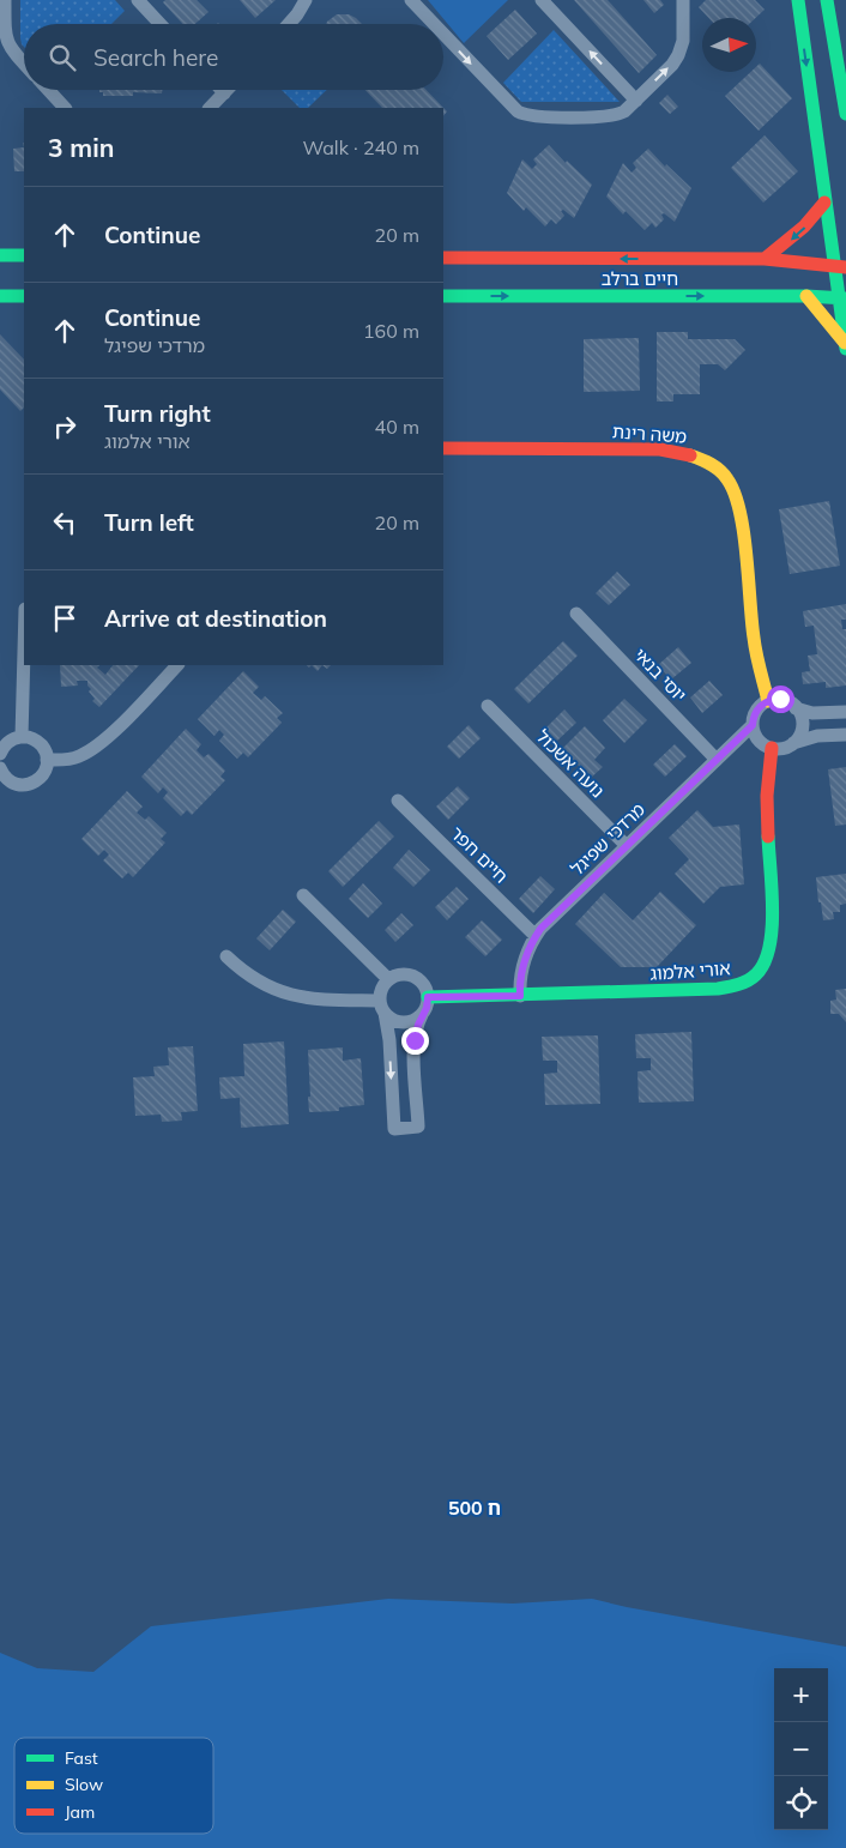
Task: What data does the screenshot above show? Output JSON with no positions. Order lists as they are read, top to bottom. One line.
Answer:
{"streets":{"street":["חיים ברלב","משה רינת","יוסי בנאי","נועה אשכול","מרדכי שפיגל","חיים חפר","אורי אלמוג"]},"crossings":[["משה רינת","מרדכי שפיגל"],["משה רינת","אורי אלמוג"],["יוסי בנאי","מרדכי שפיגל"],["נועה אשכול","מרדכי שפיגל"],["מרדכי שפיגל","חיים חפר"],["מרדכי שפיגל","אורי אלמוג"]],"districts":["ח 500"],"legend":["Fast","Slow","Jam"],"north":"right","page":{"search":"Search here","heading":["3 min","Walk · 240 m"],"list":[["Continue","20 m"],["Continue","מרדכי שפיגל","160 m"],["Turn right","אורי אלמוג","40 m"],["Turn left","20 m"],"Arrive at destination"],"map_buttons":["+","−"]}}
